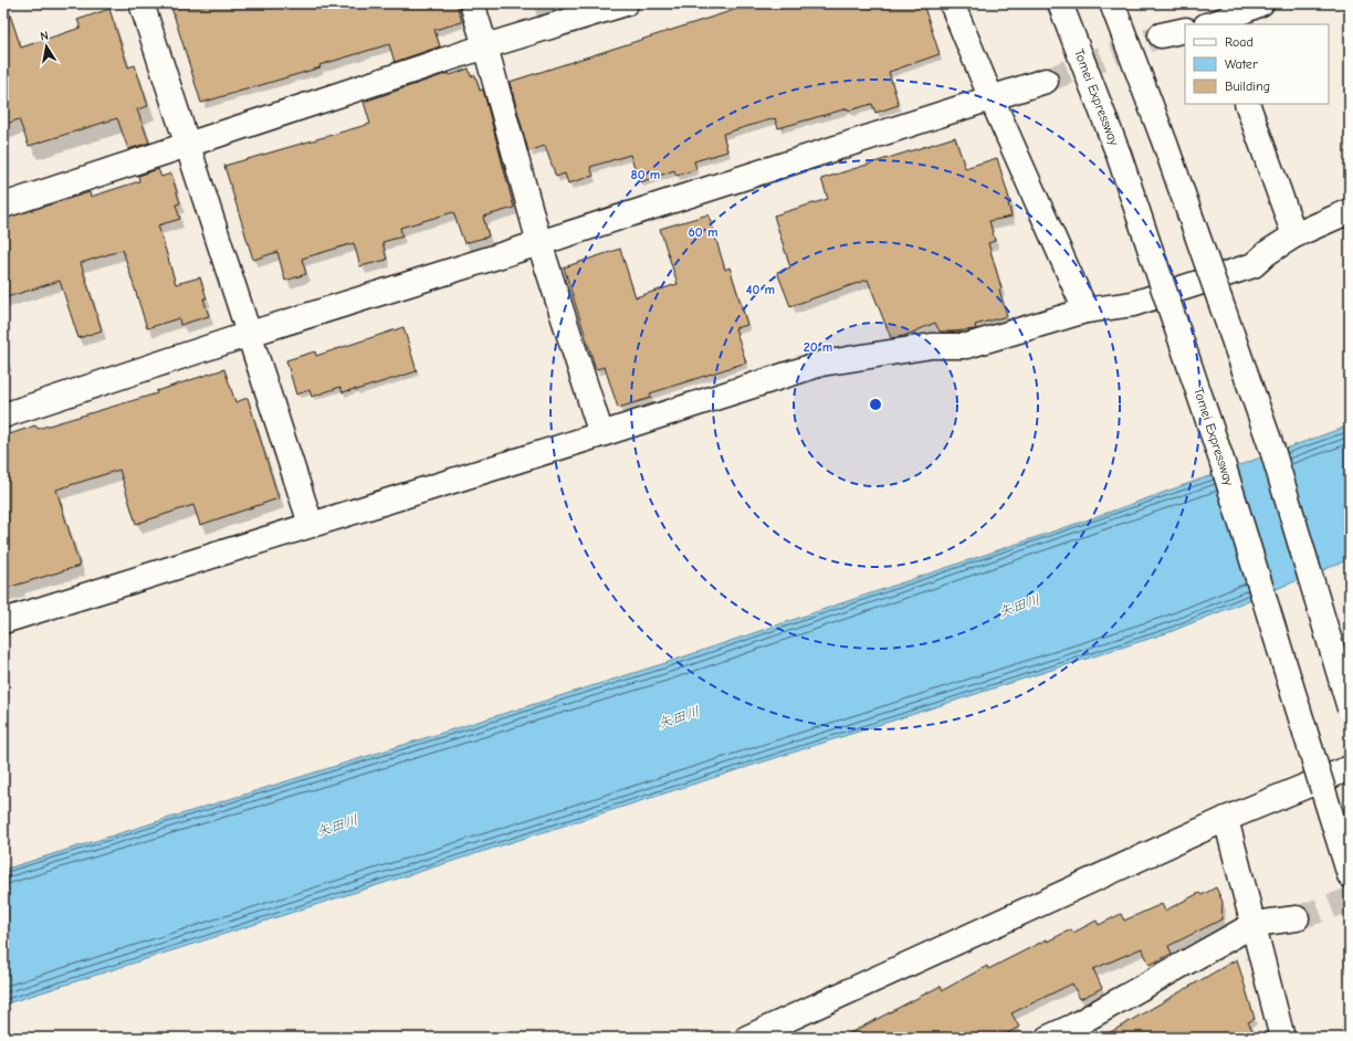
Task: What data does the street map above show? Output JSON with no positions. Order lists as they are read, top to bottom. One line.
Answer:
{"streets":{"main road":["Tomei Expressway"]},"water":["矢田川"],"legend":["Road","Water","Building"],"north":"top","rings":["80 m","60 m","40 m","20 m"]}
